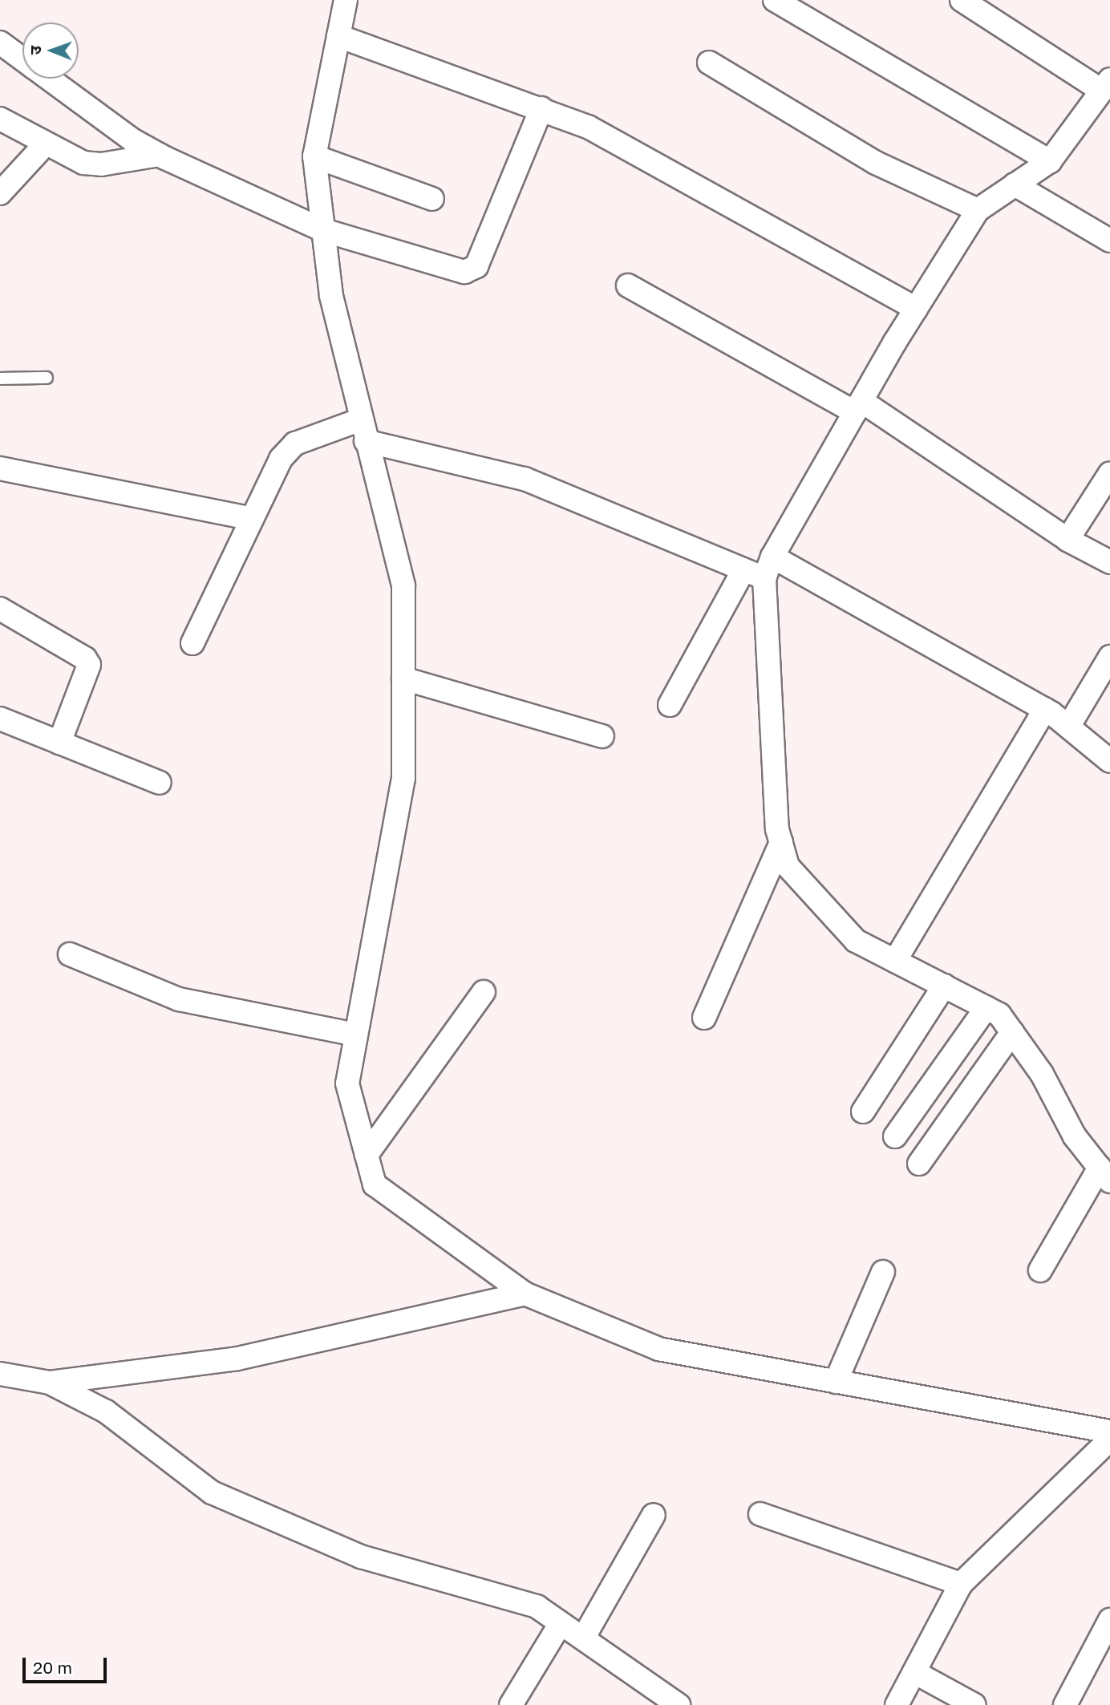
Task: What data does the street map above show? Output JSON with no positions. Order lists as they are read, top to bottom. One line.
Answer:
{"scale_bar":"20 m","north":"left"}
